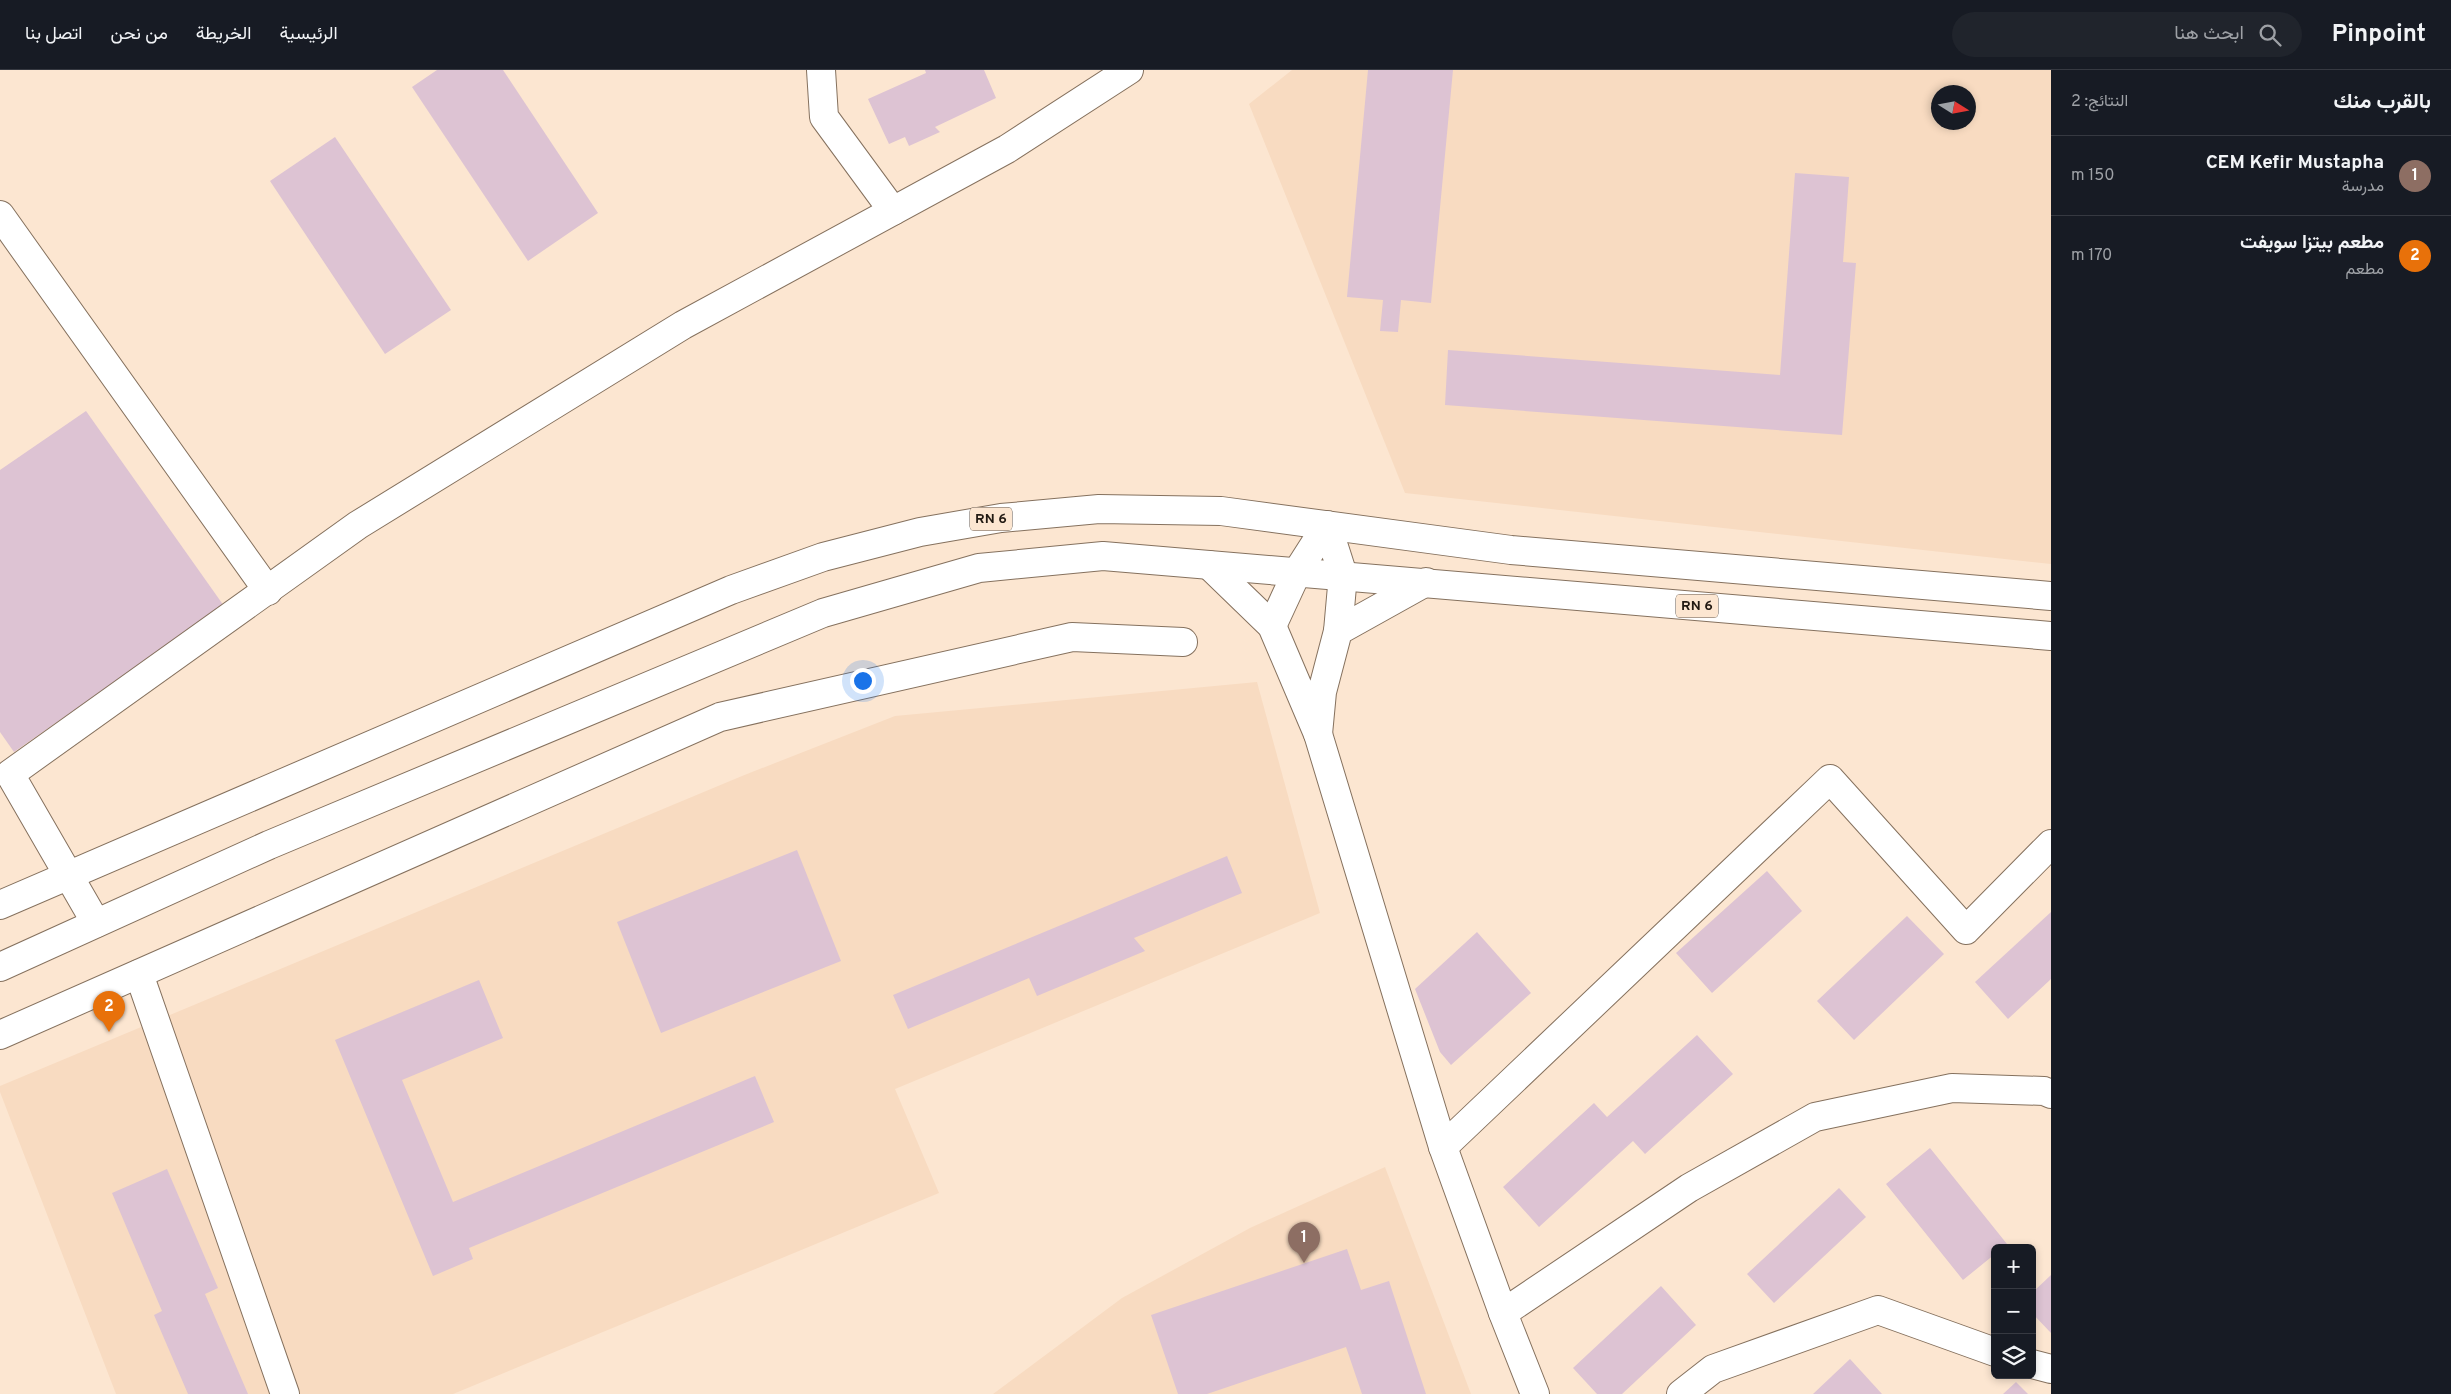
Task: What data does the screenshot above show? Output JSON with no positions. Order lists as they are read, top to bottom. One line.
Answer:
{"streets":{"street":["RN 6"]},"north":"right","page":{"header":"Pinpoint","search":"ابحث هنا","nav":["الرئيسية","الخريطة","من نحن","اتصل بنا"],"heading":["بالقرب منك","النتائج: 2"],"list":[{"mark":"1","name":"CEM Kefir Mustapha","note":"مدرسة","value":"150 m"},{"mark":"2","name":"مطعم بيتزا سويفت","note":"مطعم","value":"170 m"}],"pins":["2","1"],"map_buttons":["+","−"]}}
